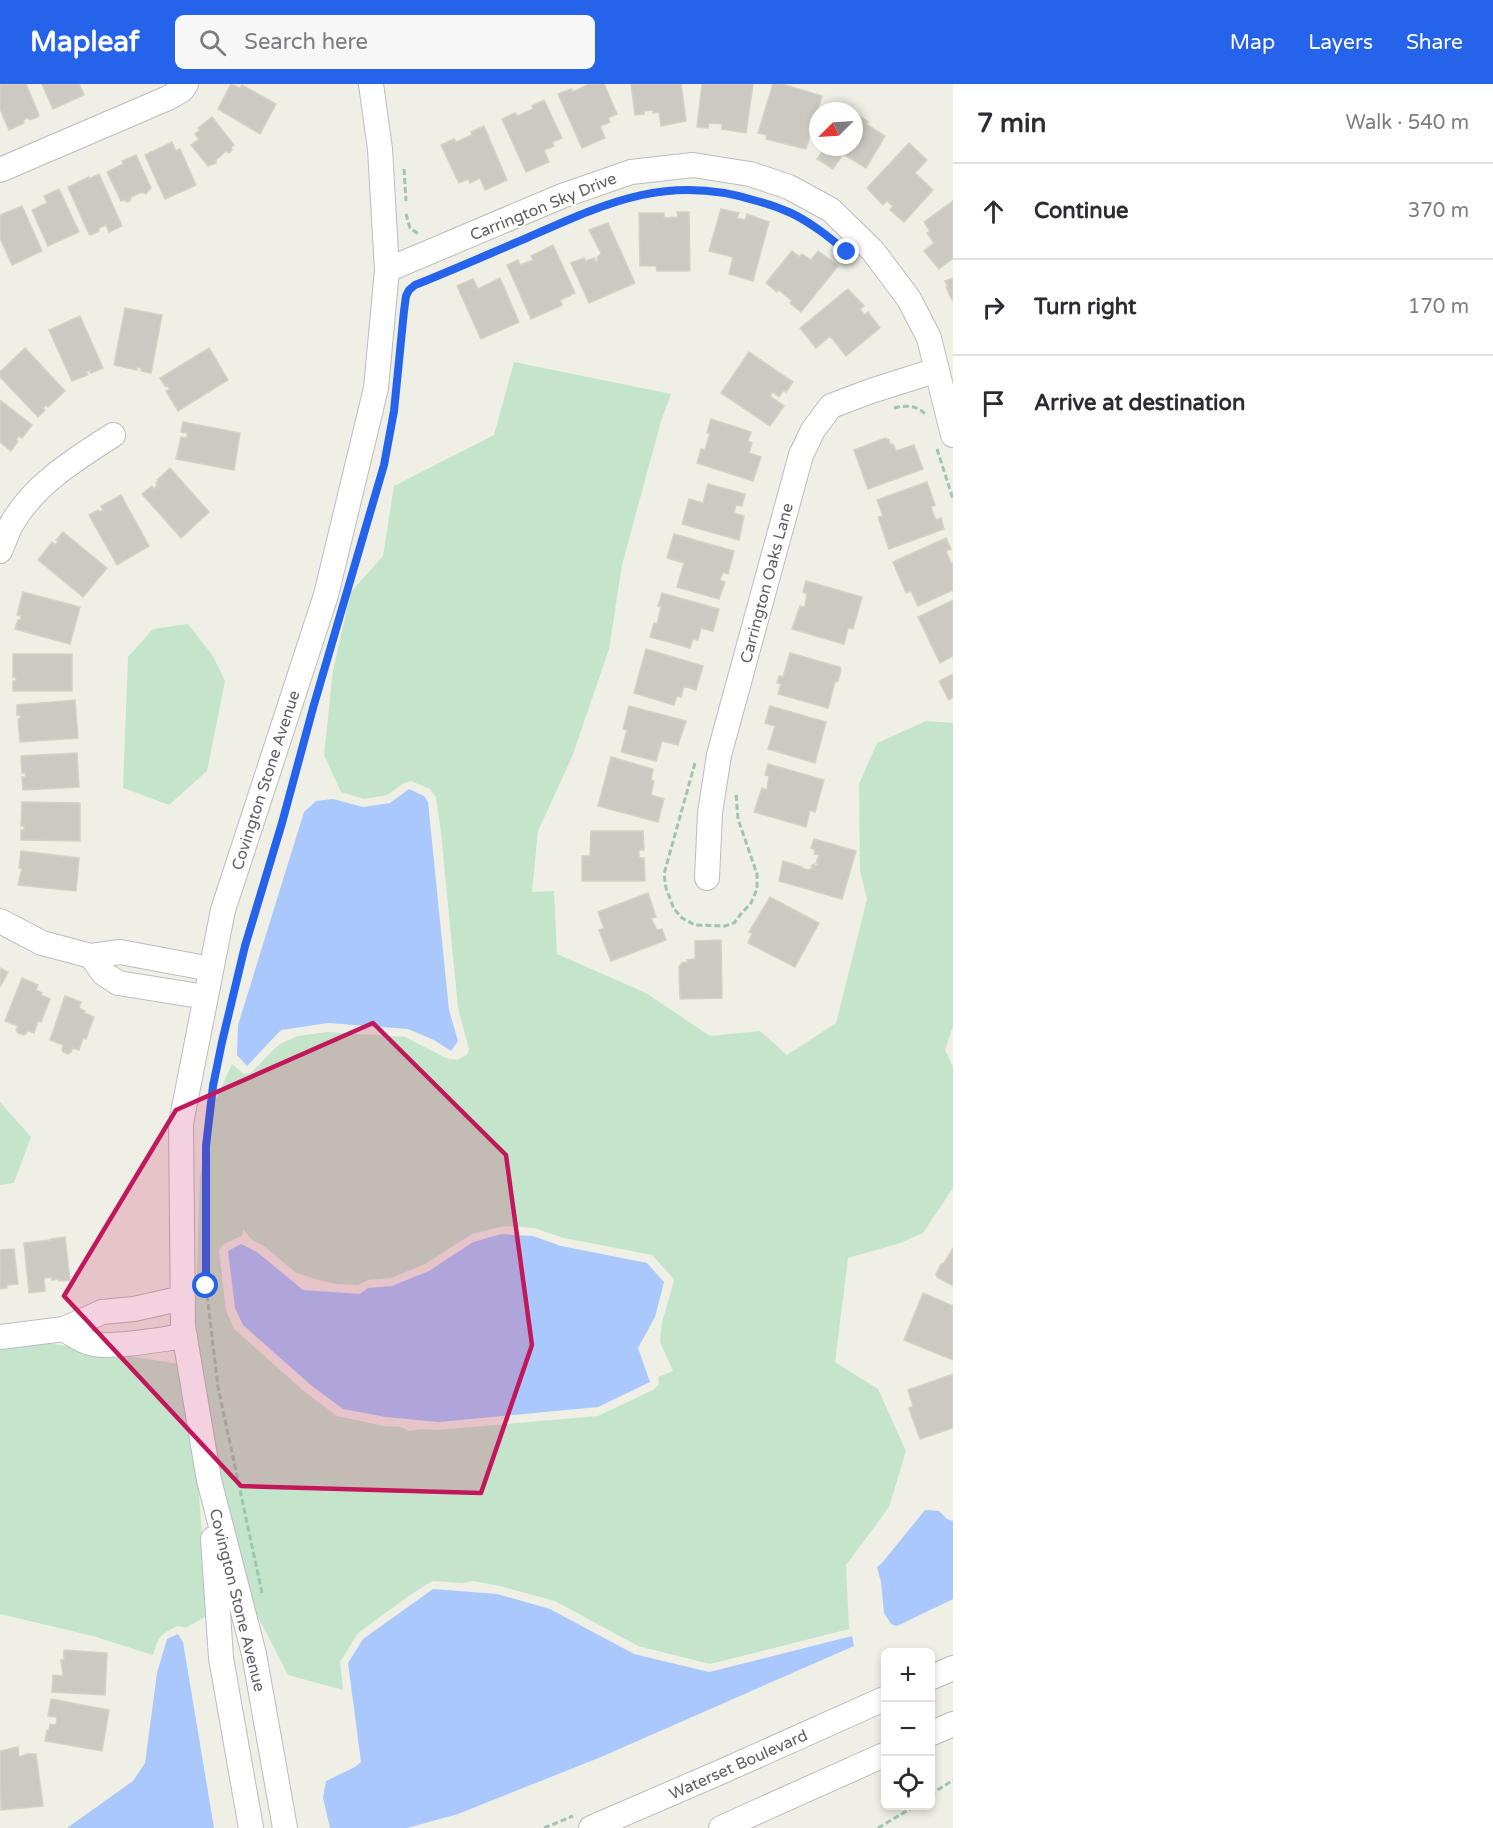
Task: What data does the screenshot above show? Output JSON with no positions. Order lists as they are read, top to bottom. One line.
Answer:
{"streets":{"street":["Carrington Sky Drive","Carrington Oaks Lane","Covington Stone Avenue","Waterset Boulevard"]},"crossings":[["Carrington Sky Drive","Carrington Oaks Lane"],["Carrington Sky Drive","Covington Stone Avenue"]],"north":"bottom left","page":{"header":"Mapleaf","search":"Search here","nav":["Map","Layers","Share"],"heading":["7 min","Walk · 540 m"],"list":[["Continue","370 m"],["Turn right","170 m"],"Arrive at destination"],"map_buttons":["+","−"]}}
